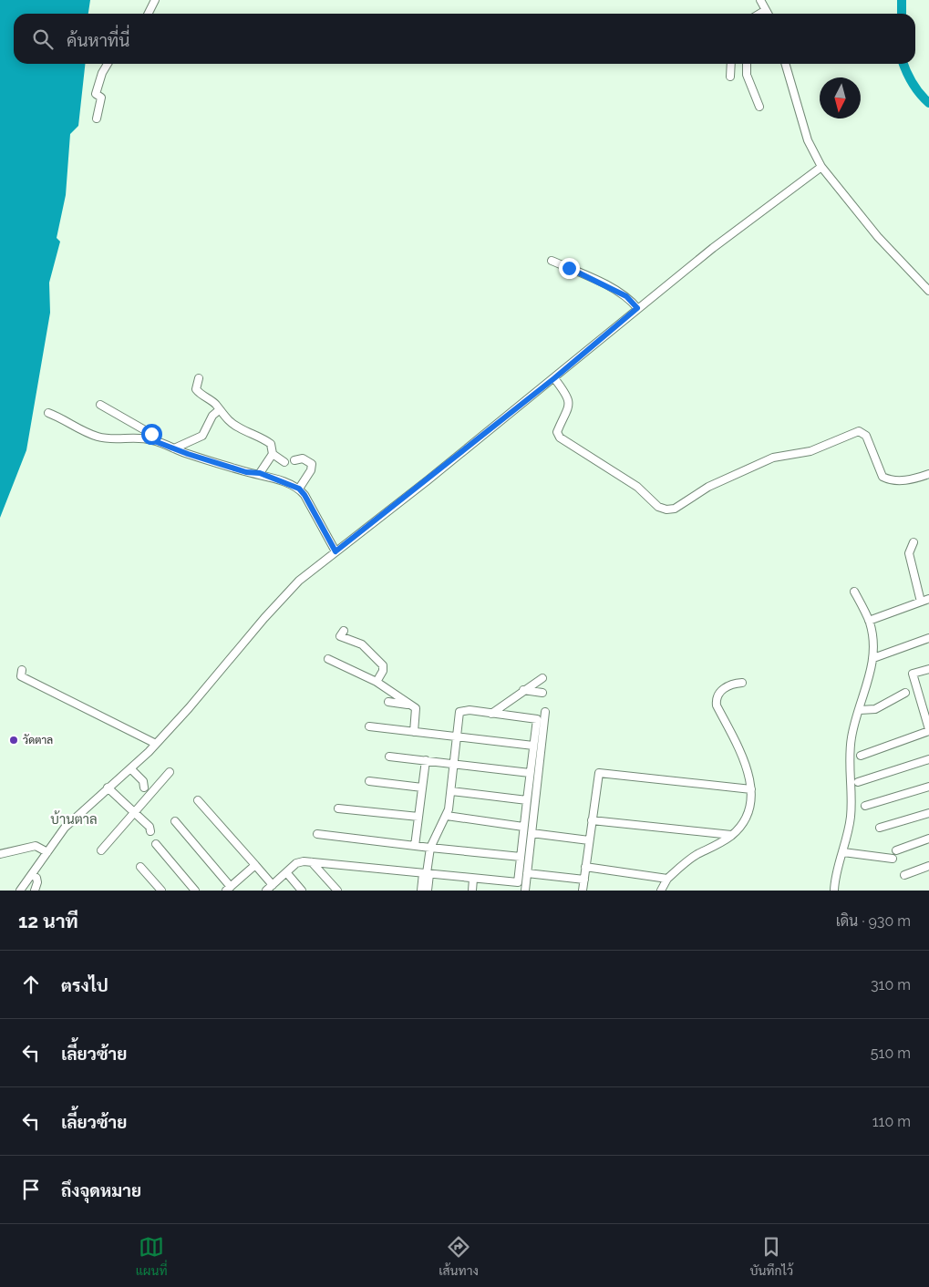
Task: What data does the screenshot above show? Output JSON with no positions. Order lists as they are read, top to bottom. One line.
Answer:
{"districts":["บ้านตาล"],"places":["วัดตาล"],"north":"bottom","page":{"search":"ค้นหาที่นี่","heading":["12 นาที","เดิน · 930 m"],"list":[["ตรงไป","310 m"],["เลี้ยวซ้าย","510 m"],["เลี้ยวซ้าย","110 m"],"ถึงจุดหมาย"],"nav":["แผนที่","เส้นทาง","บันทึกไว้"]}}
